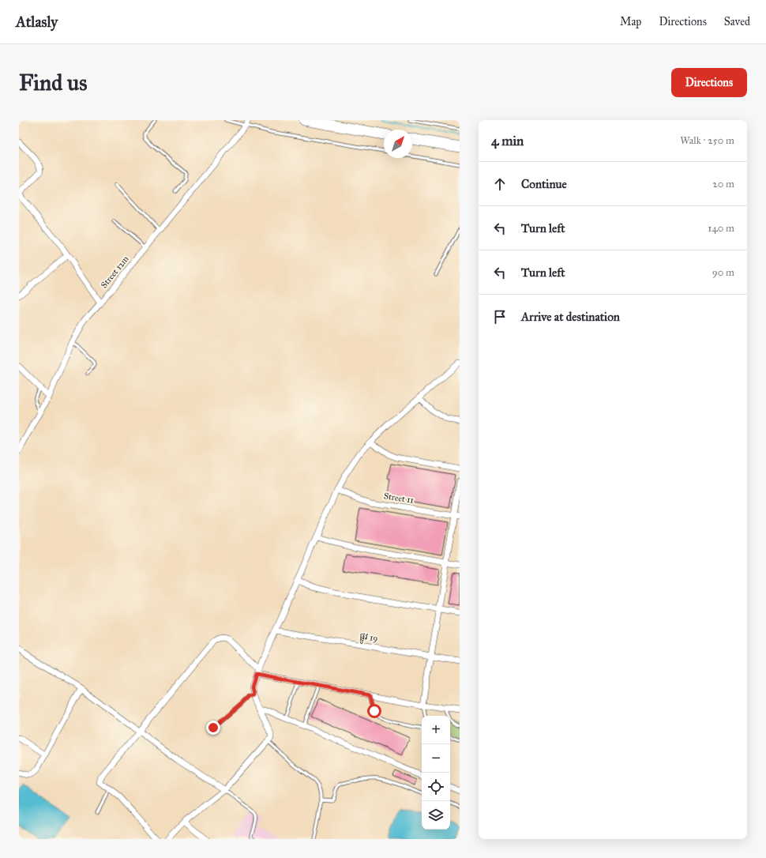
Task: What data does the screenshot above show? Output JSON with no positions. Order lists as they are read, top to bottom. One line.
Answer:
{"streets":{"street":["Street 12m","Street 11","ផ្លូវ 19"]},"north":"top right","page":{"header":"Atlasly","nav":["Map","Directions","Saved"],"buttons":"Directions","title":"Find us","heading":["4 min","Walk · 250 m"],"list":[["Continue","20 m"],["Turn left","140 m"],["Turn left","90 m"],"Arrive at destination"],"map_buttons":["+","−"]}}
